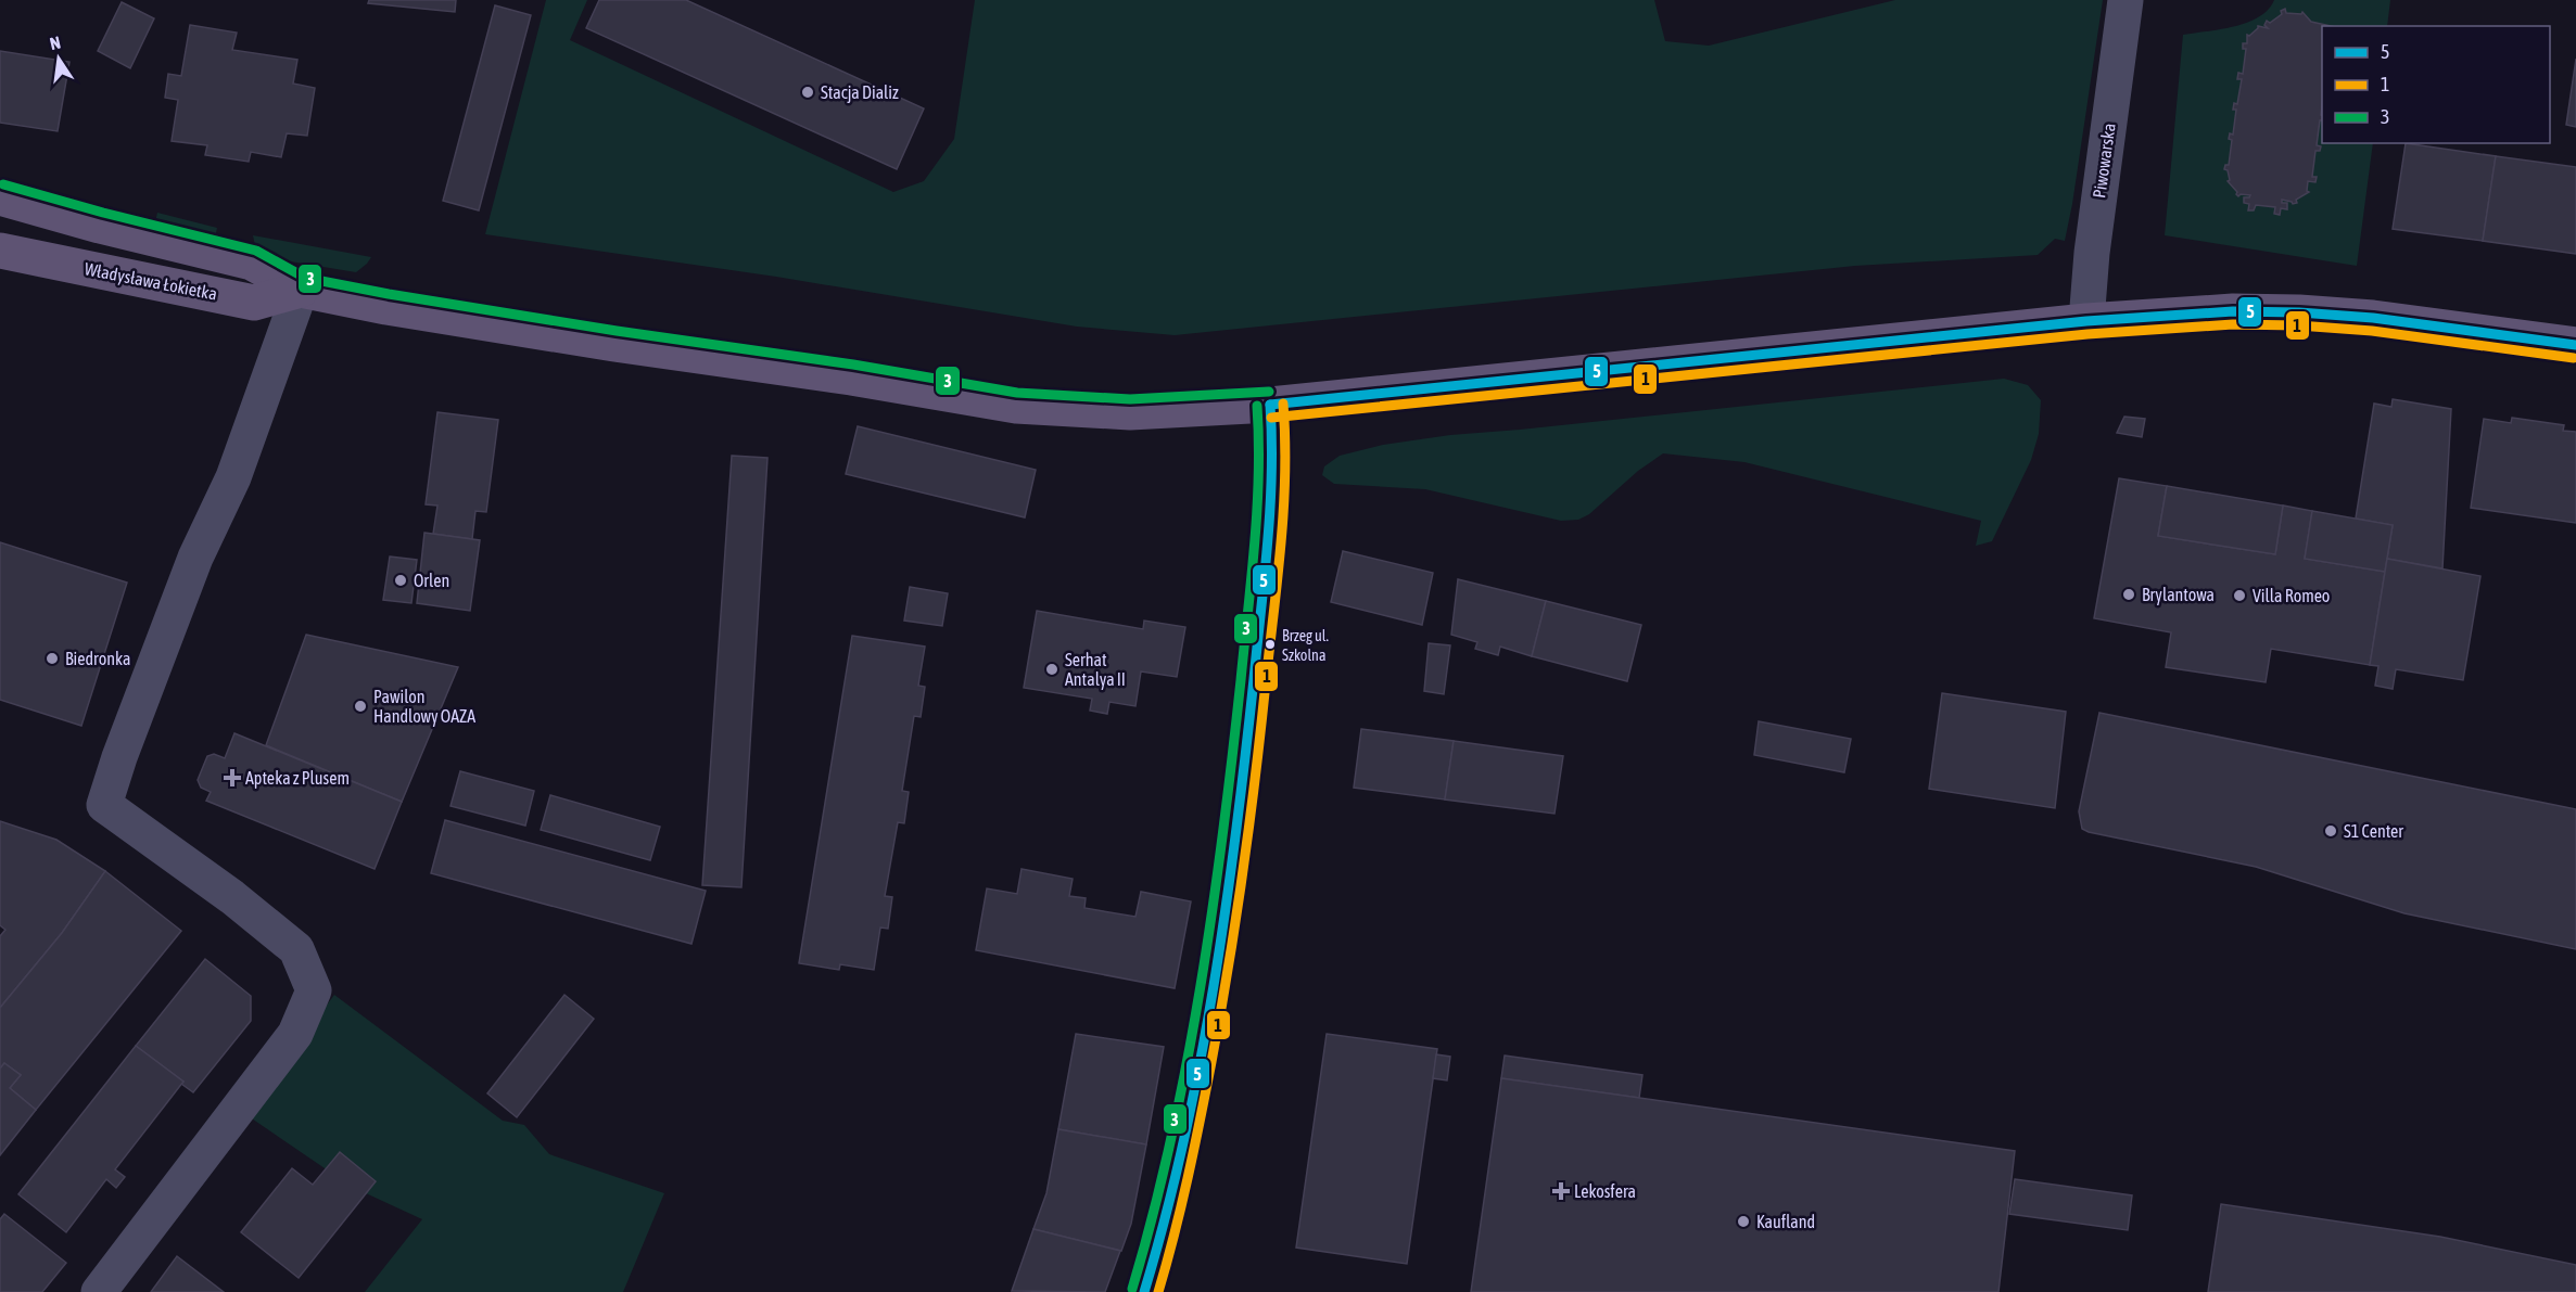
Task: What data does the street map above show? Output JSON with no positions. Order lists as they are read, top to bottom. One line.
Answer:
{"streets":{"main road":["Władysława Łokietka"],"street":["Piwowarska"]},"crossings":[["Piwowarska","Władysława Łokietka"]],"places":{"other":["Stacja Dializ","Orlen","Brylantowa","Villa Romeo","Brzeg ul. Szkolna","Biedronka","Serhat Antalya II","Pawilon Handlowy OAZA","S1 Center","Kaufland"],"health":["Apteka z Plusem","Lekosfera"]},"lines":["transit line 3","transit line 5","transit line 1"],"legend":["5","1","3"],"north":"top"}
